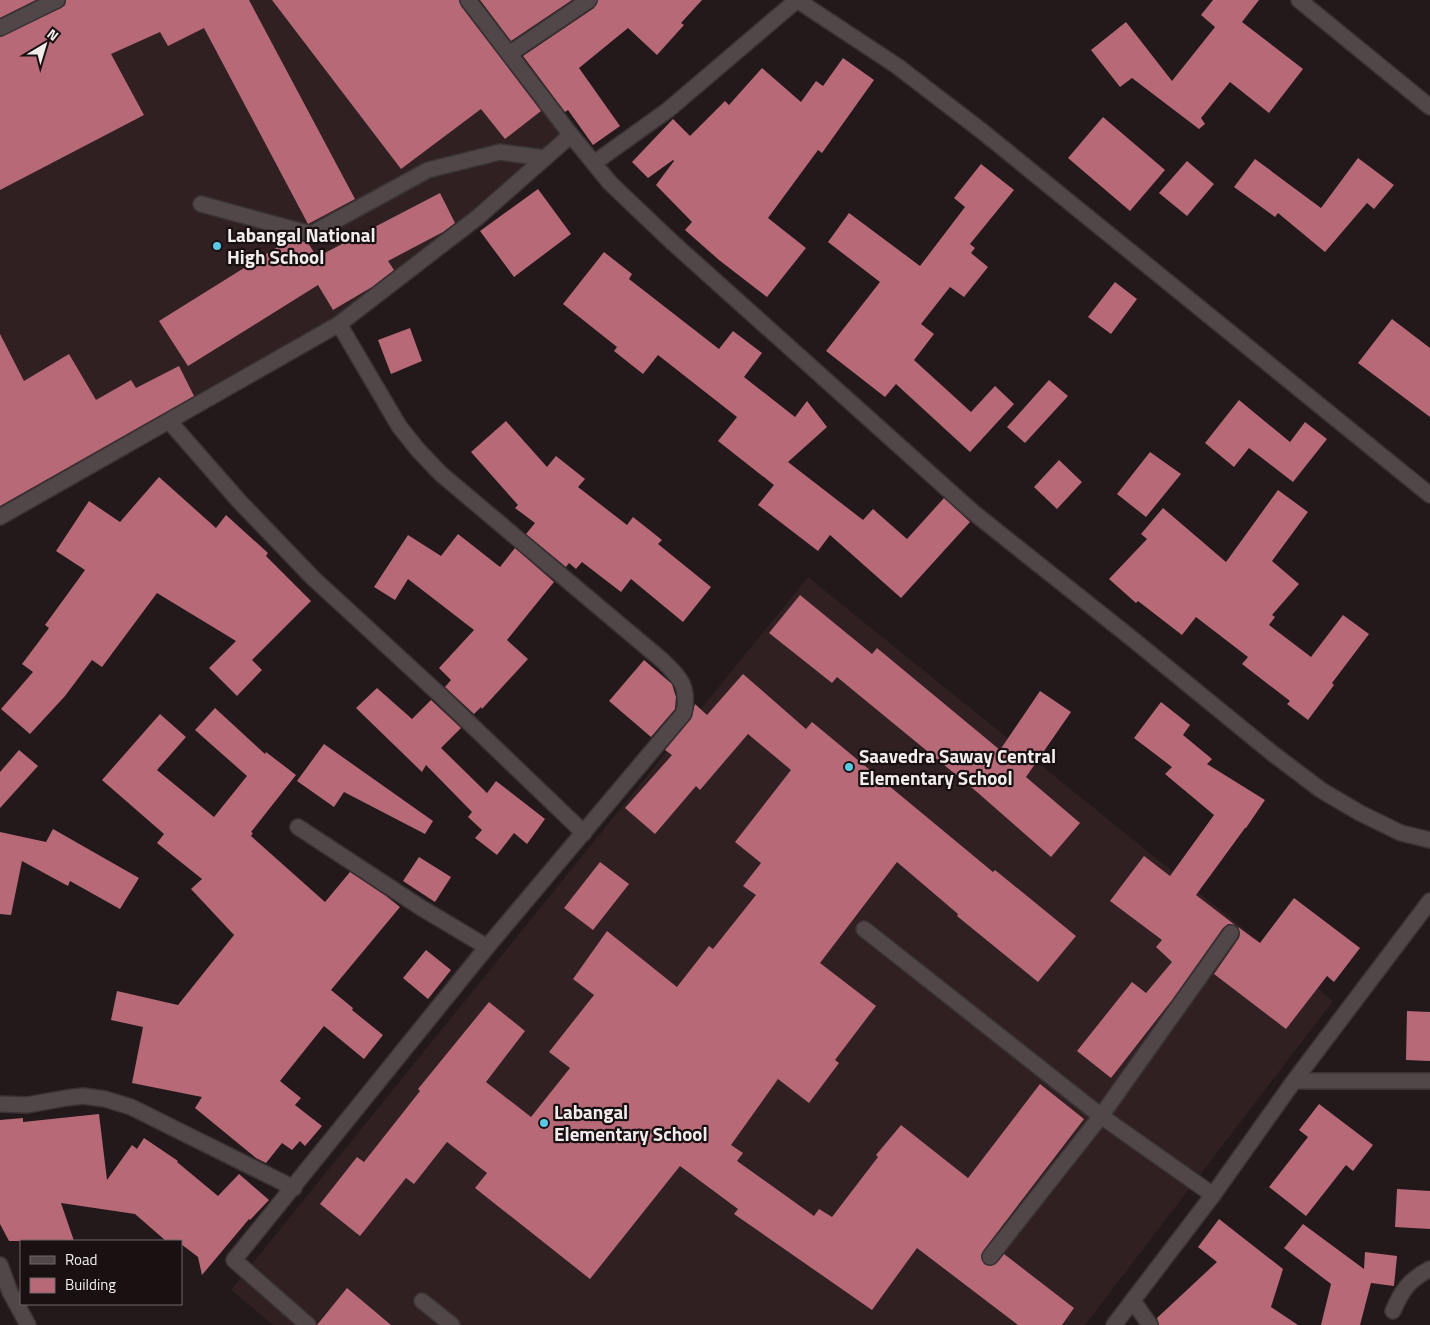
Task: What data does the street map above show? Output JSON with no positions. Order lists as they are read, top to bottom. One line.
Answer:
{"places":["Labangal National High School","Saavedra Saway Central Elementary School","Labangal Elementary School"],"legend":["Road","Building"],"north":"top right"}
